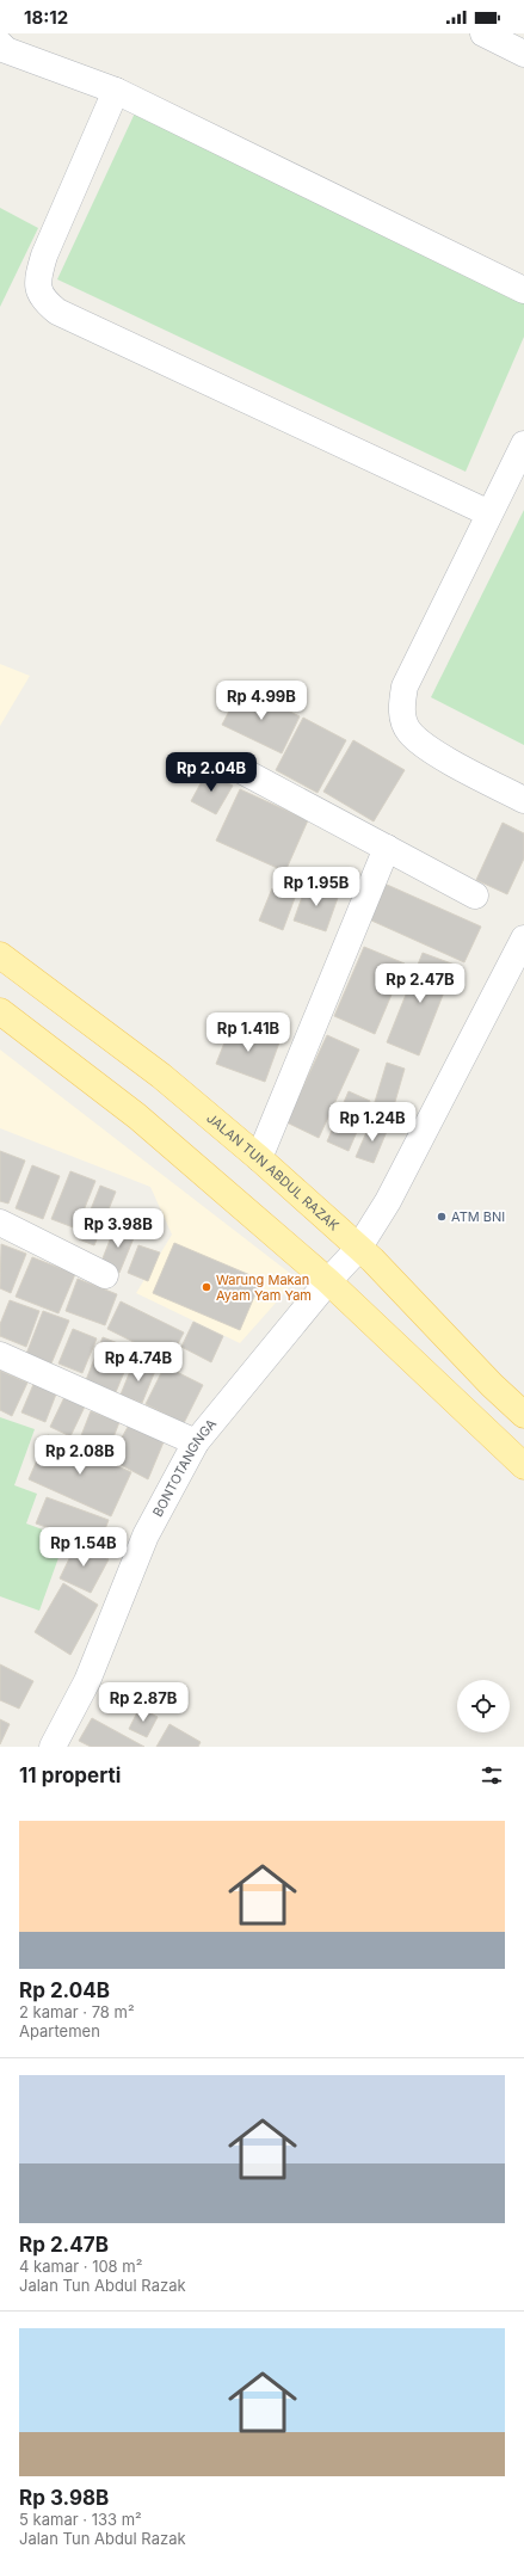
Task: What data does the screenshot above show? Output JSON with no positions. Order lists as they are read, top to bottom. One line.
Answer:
{"streets":{"main road":["JALAN TUN ABDUL RAZAK"],"street":["BONTOTANGNGA"]},"crossings":[["JALAN TUN ABDUL RAZAK","BONTOTANGNGA"]],"places":["ATM BNI","Warung Makan Ayam Yam Yam"],"page":{"status":"18:12","price":["Rp 4.99B","Rp 2.04B","Rp 1.95B","Rp 2.47B","Rp 1.41B","Rp 1.24B","Rp 3.98B","Rp 4.74B","Rp 2.08B","Rp 1.54B","Rp 2.87B"],"heading":"11 properti","list":[{"name":"Rp 2.04B","note":"2 kamar · 78 m² · Apartemen"},{"name":"Rp 2.47B","note":"4 kamar · 108 m² · Jalan Tun Abdul Razak"},{"name":"Rp 3.98B","note":"5 kamar · 133 m² · Jalan Tun Abdul Razak"}]}}
